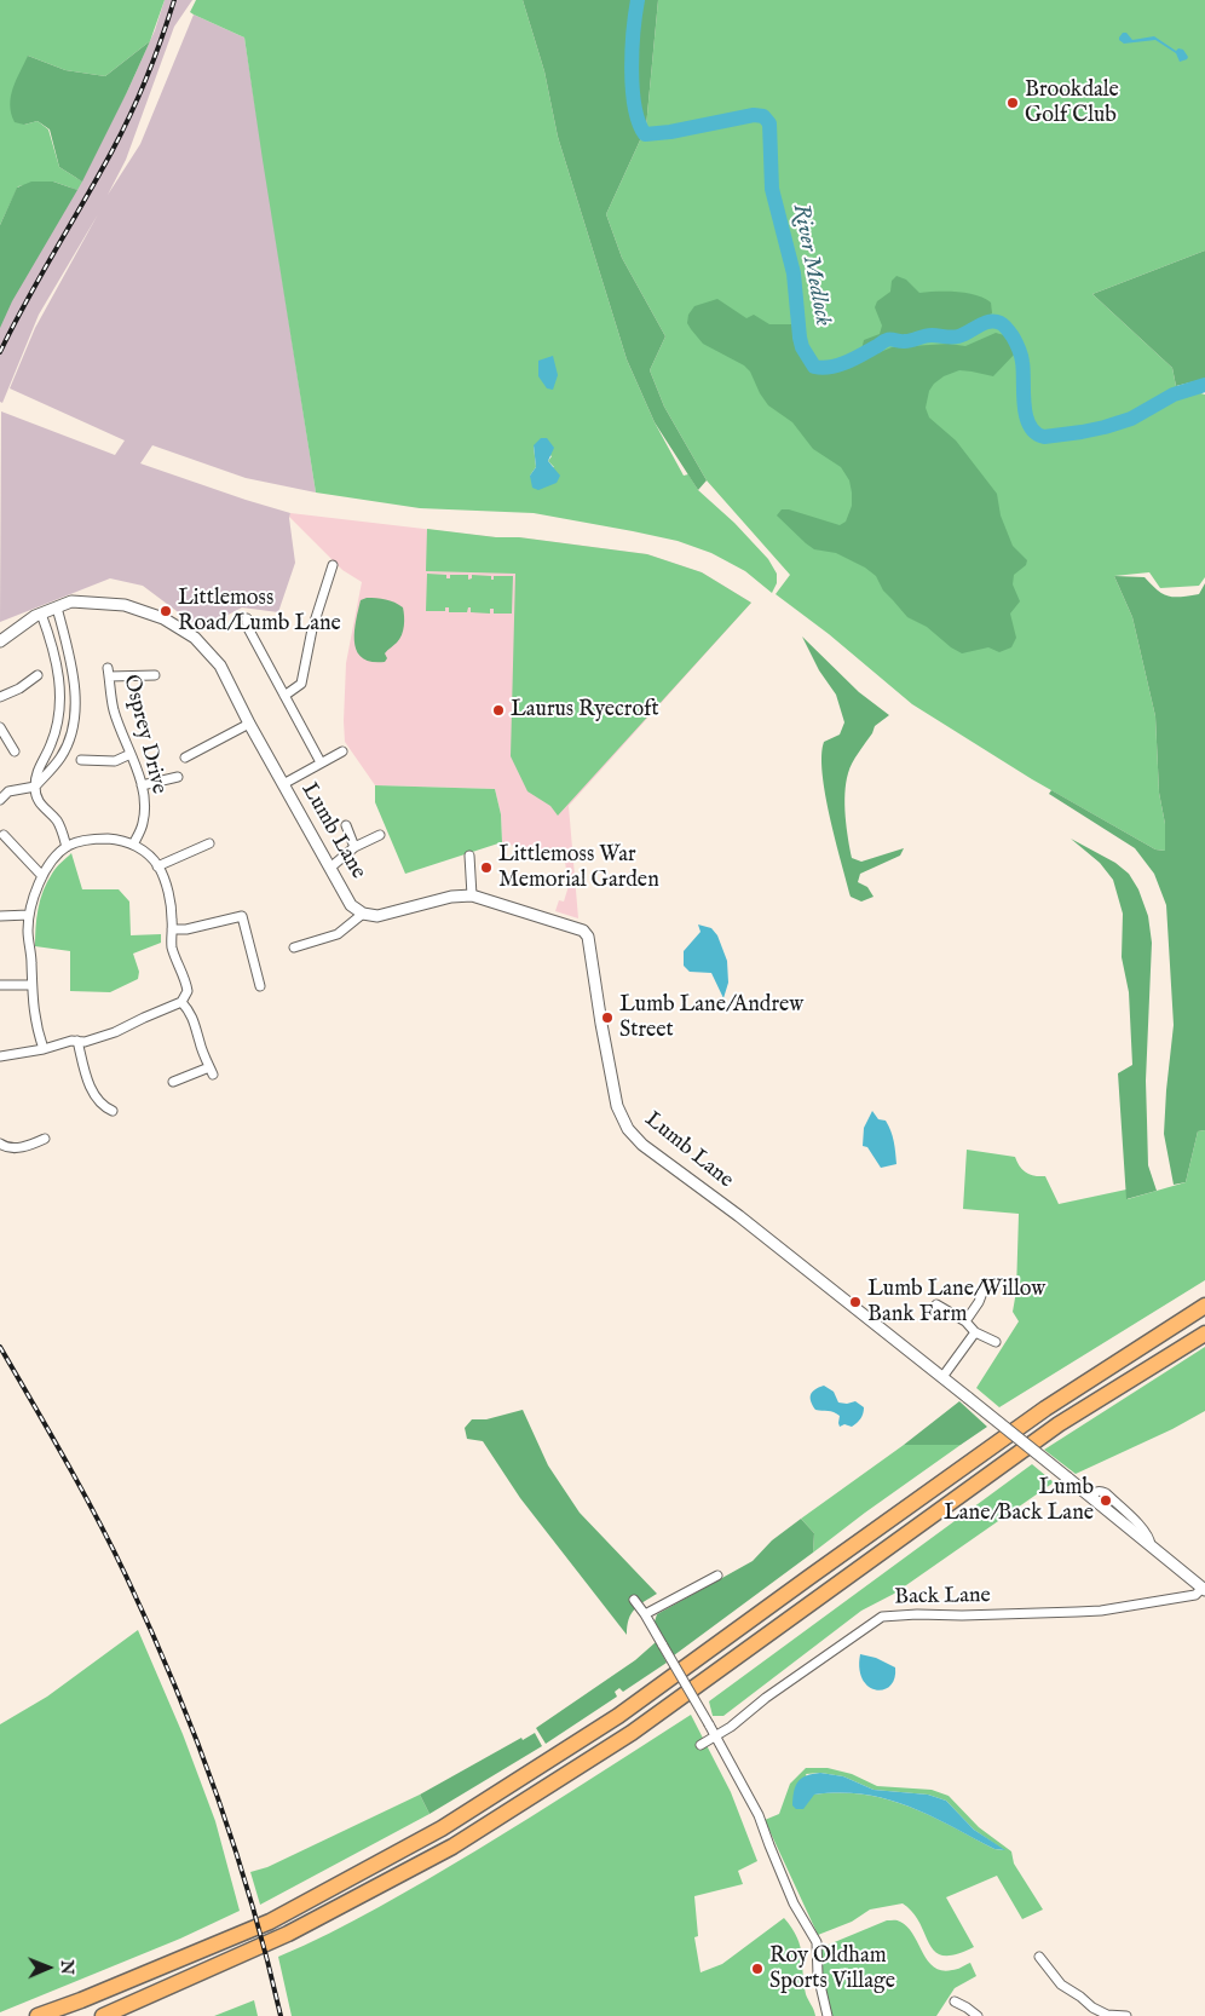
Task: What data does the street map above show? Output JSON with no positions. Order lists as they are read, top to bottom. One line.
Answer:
{"streets":{"street":["Osprey Drive","Lumb Lane","Back Lane"]},"crossings":[["Lumb Lane","Back Lane"]],"water":["River Medlock"],"places":["Brookdale Golf Club","Littlemoss Road/Lumb Lane","Laurus Ryecroft","Littlemoss War Memorial Garden","Lumb Lane/Andrew Street","Lumb Lane/Willow Bank Farm","Lumb Lane/Back Lane","Roy Oldham Sports Village"],"north":"right"}
